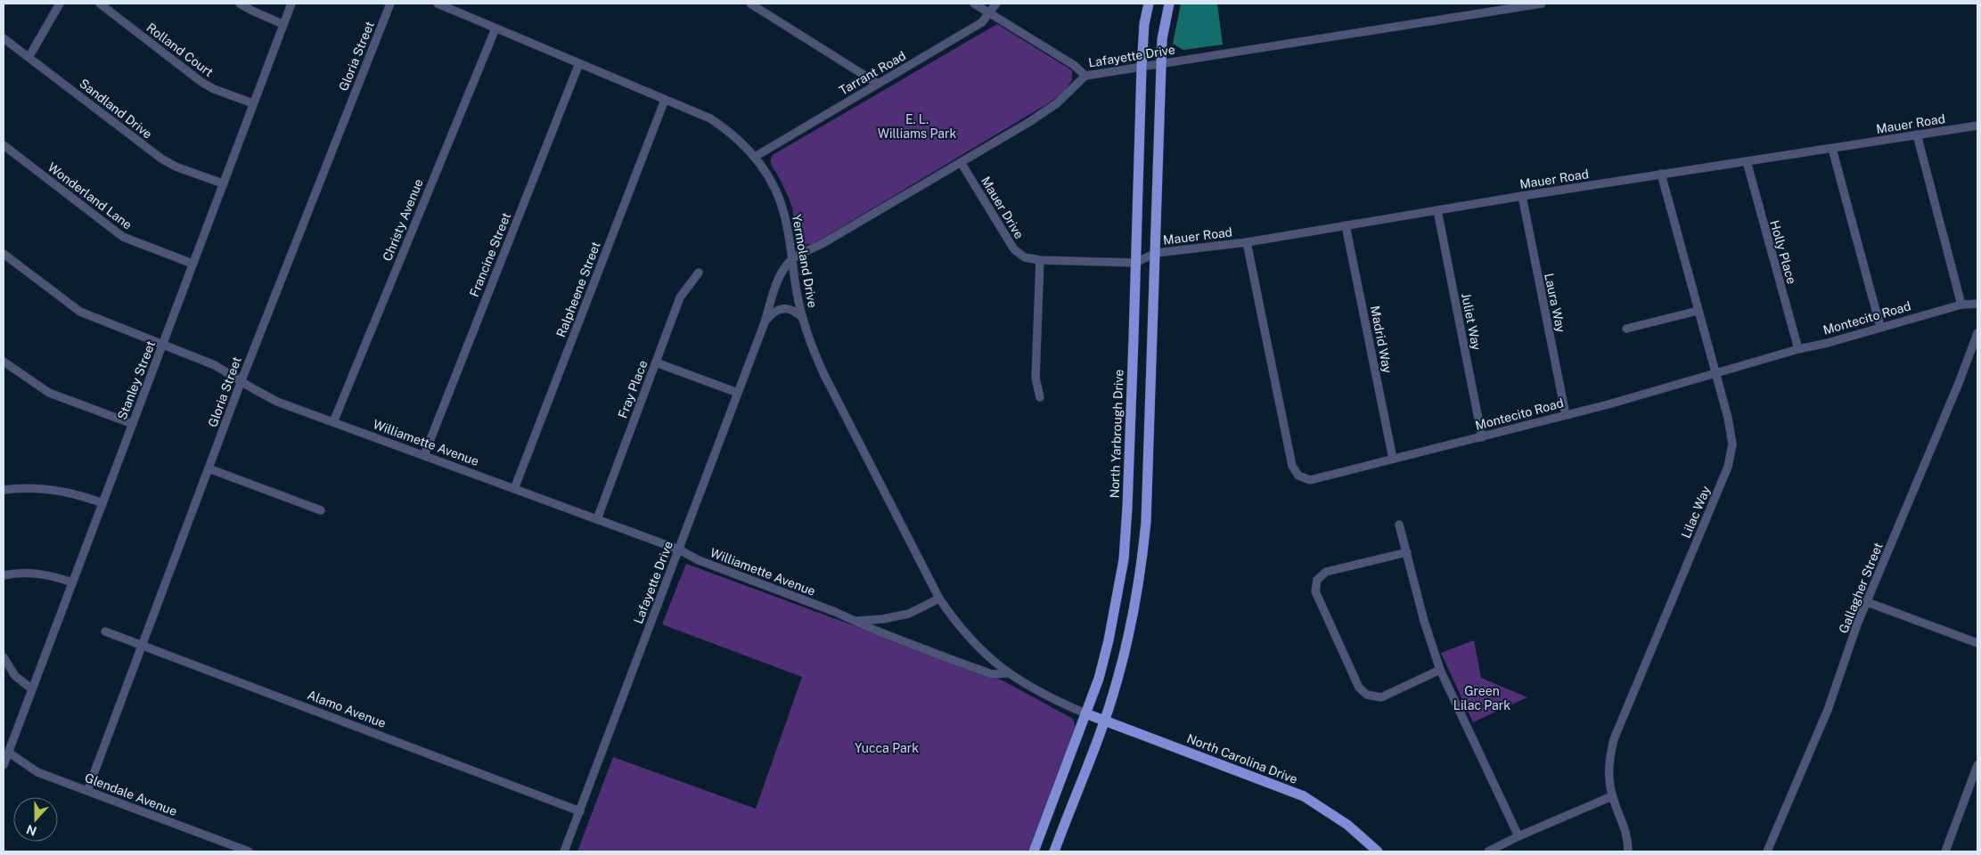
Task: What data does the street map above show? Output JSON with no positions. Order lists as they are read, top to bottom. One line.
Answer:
{"streets":{"main road":["North Yarbrough Drive","North Carolina Drive"],"street":["Rolland Court","Gloria Street","Lafayette Drive","Tarrant Road","Sandland Drive","Mauer Road","Wonderland Lane","Mauer Drive","Christy Avenue","Holly Place","Francine Street","Yermoland Drive","Ralpheene Street","Laura Way","Montecito Road","Juliet Way","Madrid Way","Stanley Street","Fray Place","Williamette Avenue","Lilac Way","Gallagher Street","Alamo Avenue","Glendale Avenue"]},"crossings":[["Rolland Court","Stanley Street"],["Gloria Street","Williamette Avenue"],["Gloria Street","Alamo Avenue"],["Gloria Street","Glendale Avenue"],["Lafayette Drive","Mauer Drive"],["Lafayette Drive","Yermoland Drive"],["Lafayette Drive","North Yarbrough Drive"],["Lafayette Drive","Williamette Avenue"],["Lafayette Drive","Alamo Avenue"],["Tarrant Road","Yermoland Drive"],["Sandland Drive","Stanley Street"],["Mauer Road","Mauer Drive"],["Mauer Road","Holly Place"],["Mauer Road","Laura Way"],["Mauer Road","Montecito Road"],["Mauer Road","Juliet Way"],["Mauer Road","Madrid Way"],["Mauer Road","North Yarbrough Drive"],["Mauer Road","Lilac Way"],["Wonderland Lane","Stanley Street"],["Mauer Drive","North Yarbrough Drive"],["Christy Avenue","Yermoland Drive"],["Christy Avenue","Williamette Avenue"],["Holly Place","Montecito Road"],["Francine Street","Yermoland Drive"],["Francine Street","Williamette Avenue"],["Yermoland Drive","Ralpheene Street"],["Yermoland Drive","Williamette Avenue"],["Ralpheene Street","Williamette Avenue"],["Laura Way","Montecito Road"],["Montecito Road","Juliet Way"],["Montecito Road","Madrid Way"],["Montecito Road","Lilac Way"],["Stanley Street","Williamette Avenue"],["Stanley Street","Glendale Avenue"],["Fray Place","Williamette Avenue"],["North Yarbrough Drive","Williamette Avenue"],["North Yarbrough Drive","North Carolina Drive"],["Williamette Avenue","North Carolina Drive"]],"parks":["E. L. Williams Park","Green Lilac Park","Yucca Park"],"north":"bottom"}
